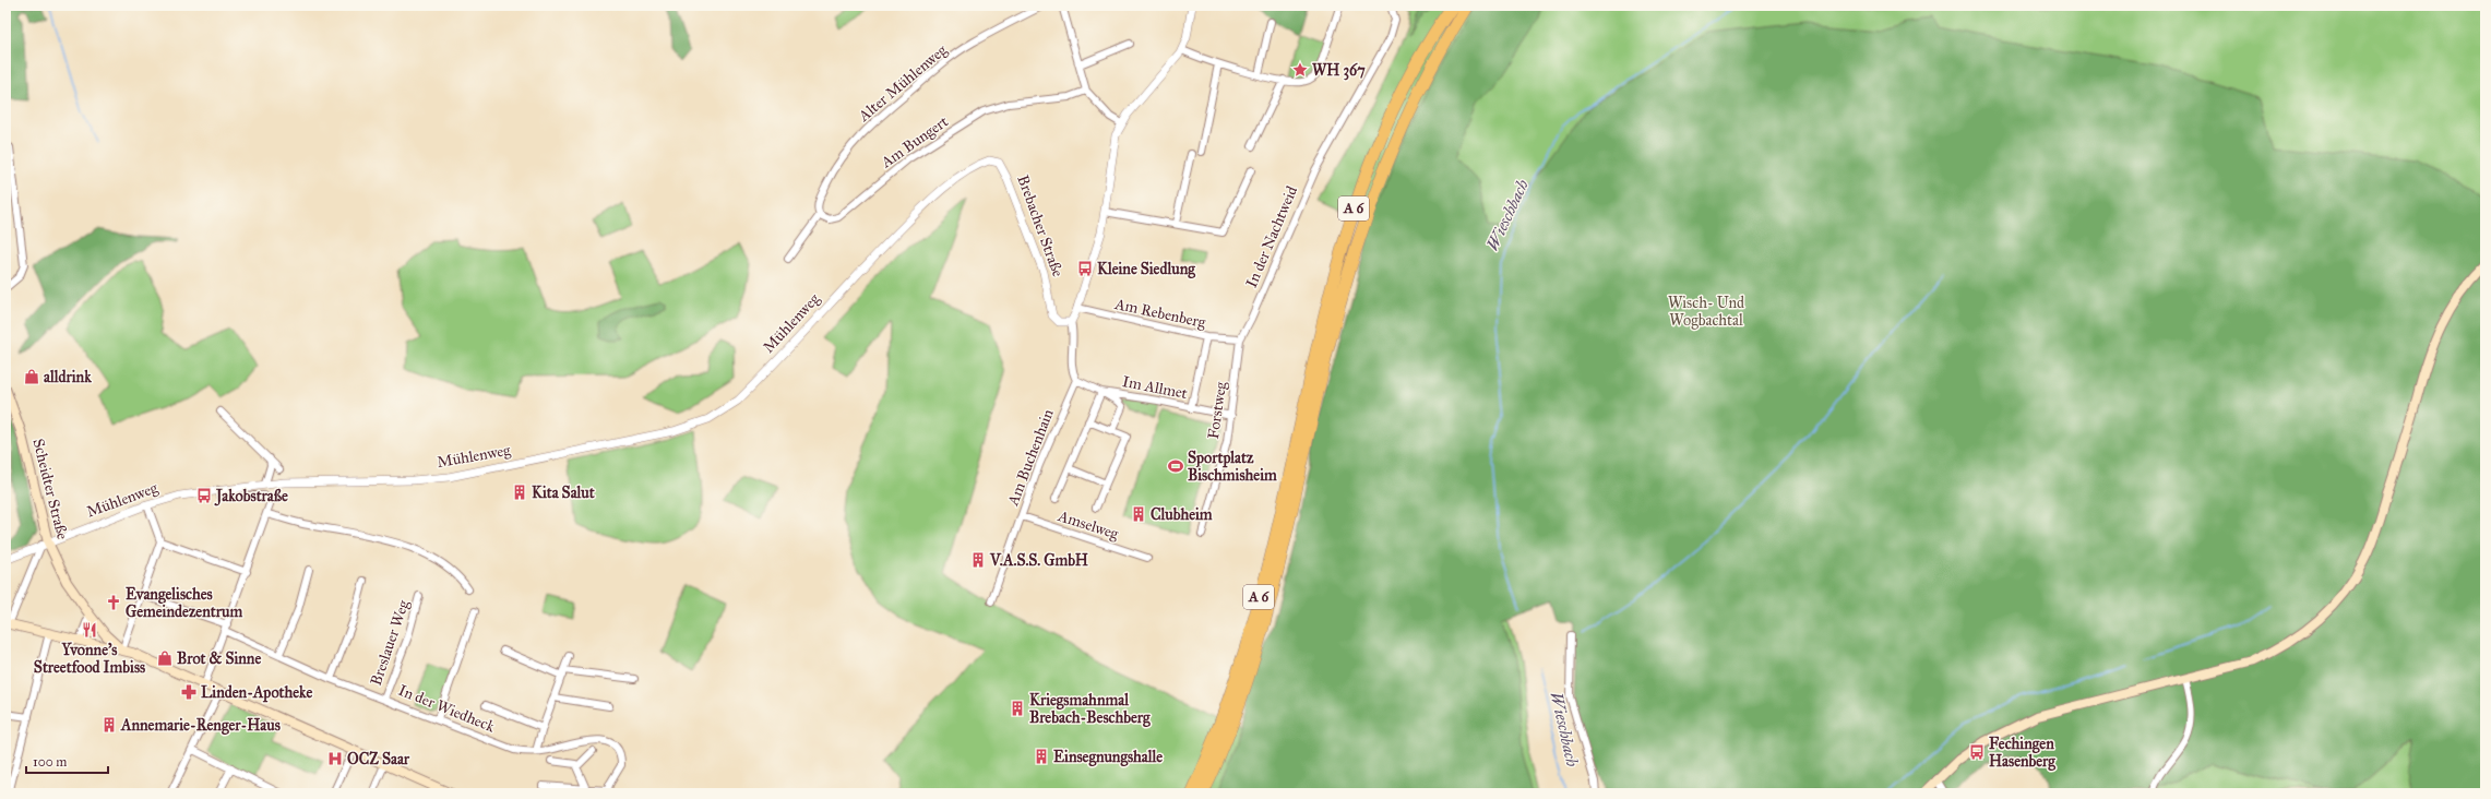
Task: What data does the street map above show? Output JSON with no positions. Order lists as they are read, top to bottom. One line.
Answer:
{"streets":{"highway":["A 6"],"main road":["Scheidter Straße"],"street":["Alter Mühlenweg","Am Bungert","Brebacher Straße","In der Nachtweid","Am Rebenberg","Mühlenweg","Im Allmet","Forstweg","Am Buchenhain","Amselweg","Breslauer Weg","In der Wiedheck"]},"crossings":[["Alter Mühlenweg","Am Bungert"],["Brebacher Straße","Am Rebenberg"],["Brebacher Straße","Mühlenweg"],["In der Nachtweid","Am Rebenberg"],["In der Nachtweid","Forstweg"],["Am Rebenberg","Forstweg"],["Mühlenweg","Scheidter Straße"],["Im Allmet","Forstweg"],["Im Allmet","Am Buchenhain"],["Am Buchenhain","Amselweg"],["Breslauer Weg","In der Wiedheck"]],"water":["Wieschbach"],"parks":["Wisch- Und Wogbachtal"],"places":{"place":["WH 367"],"bus stop":["Kleine Siedlung","Jakobstraße","Fechingen Hasenberg"],"shop":["alldrink","Brot & Sinne"],"sports":["Sportplatz Bischmisheim"],"building":["Kita Salut","Clubheim","V.A.S.S. GmbH","Kriegsmahnmal Brebach-Beschberg","Annemarie-Renger-Haus","Einsegnungshalle"],"church":["Evangelisches Gemeindezentrum"],"restaurant":["Yvonne's Streetfood Imbiss"],"pharmacy":["Linden-Apotheke"],"hospital":["OCZ Saar"]},"scale_bar":"100 m"}
